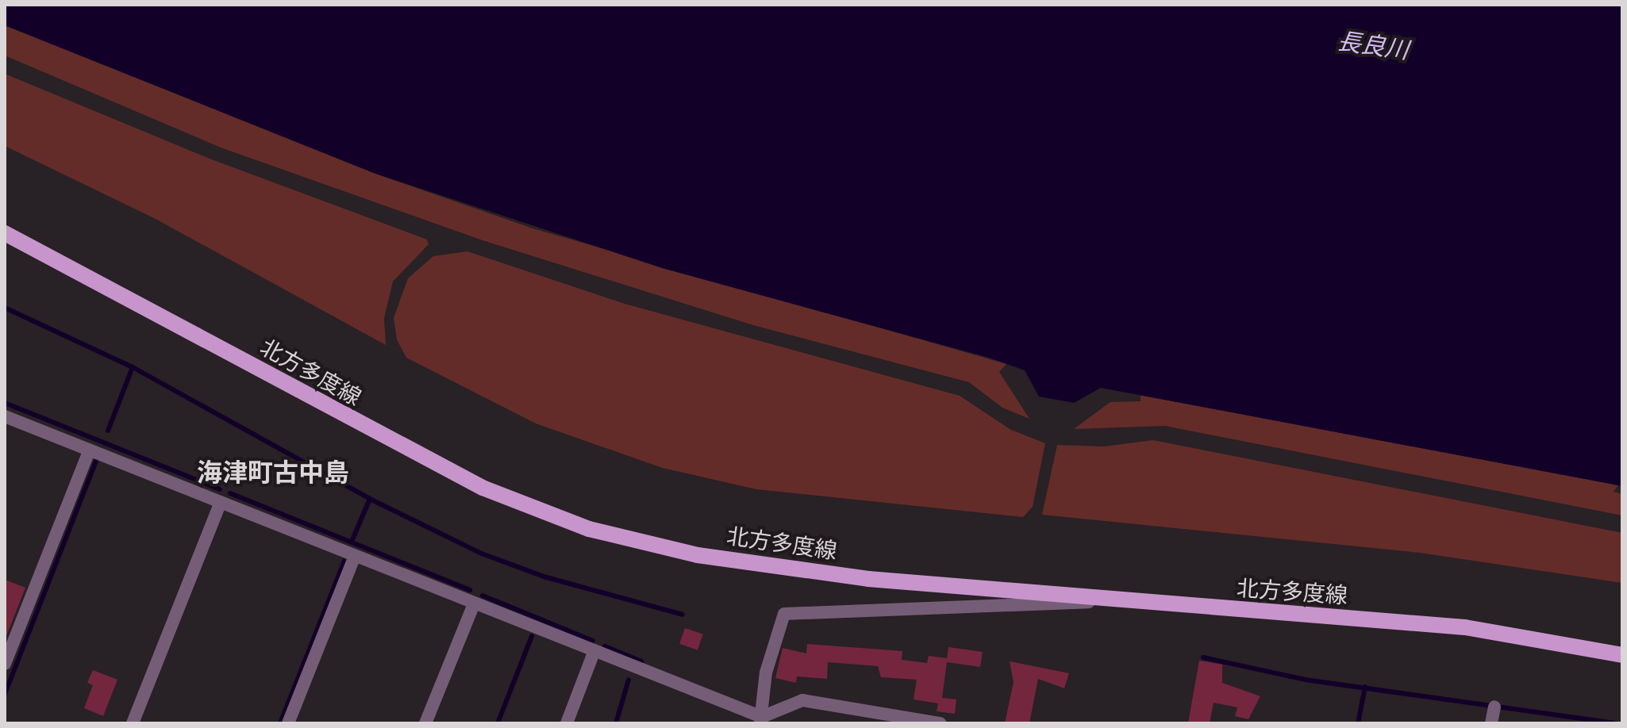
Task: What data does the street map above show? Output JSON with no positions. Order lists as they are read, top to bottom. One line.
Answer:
{"streets":{"main road":["北方多度線"]},"districts":["海津町古中島"],"water":["長良川"]}
